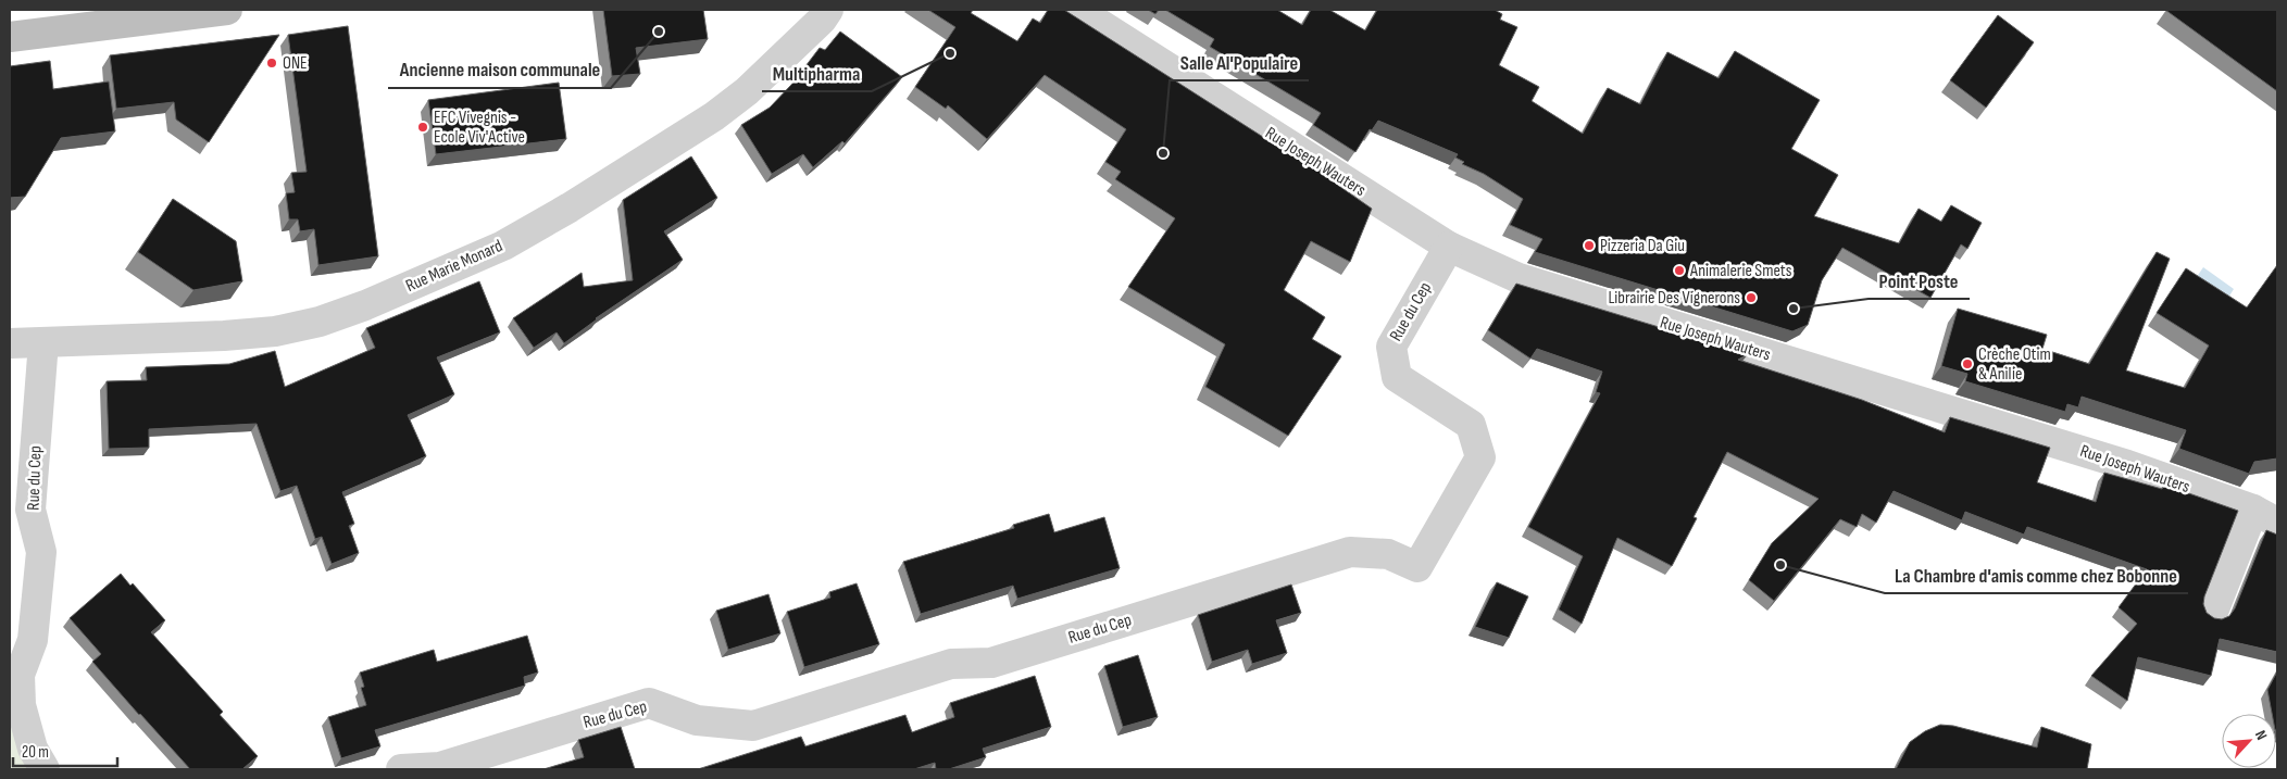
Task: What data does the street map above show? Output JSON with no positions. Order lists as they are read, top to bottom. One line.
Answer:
{"streets":{"street":["Rue Joseph Wauters","Rue Marie Monard","Rue du Cep"]},"crossings":[["Rue Joseph Wauters","Rue du Cep"],["Rue Marie Monard","Rue du Cep"]],"places":["Ancienne maison communale","Multipharma","ONE","EFC Vivegnis - Ecole Viv'Active","Salle Al'Populaire","Pizzeria Da Giu","Animalerie Smets","Librairie Des Vignerons","Point Poste","Crèche Otim & Anilie","La Chambre d'amis comme chez Bobonne"],"scale_bar":"20 m","north":"top right"}
